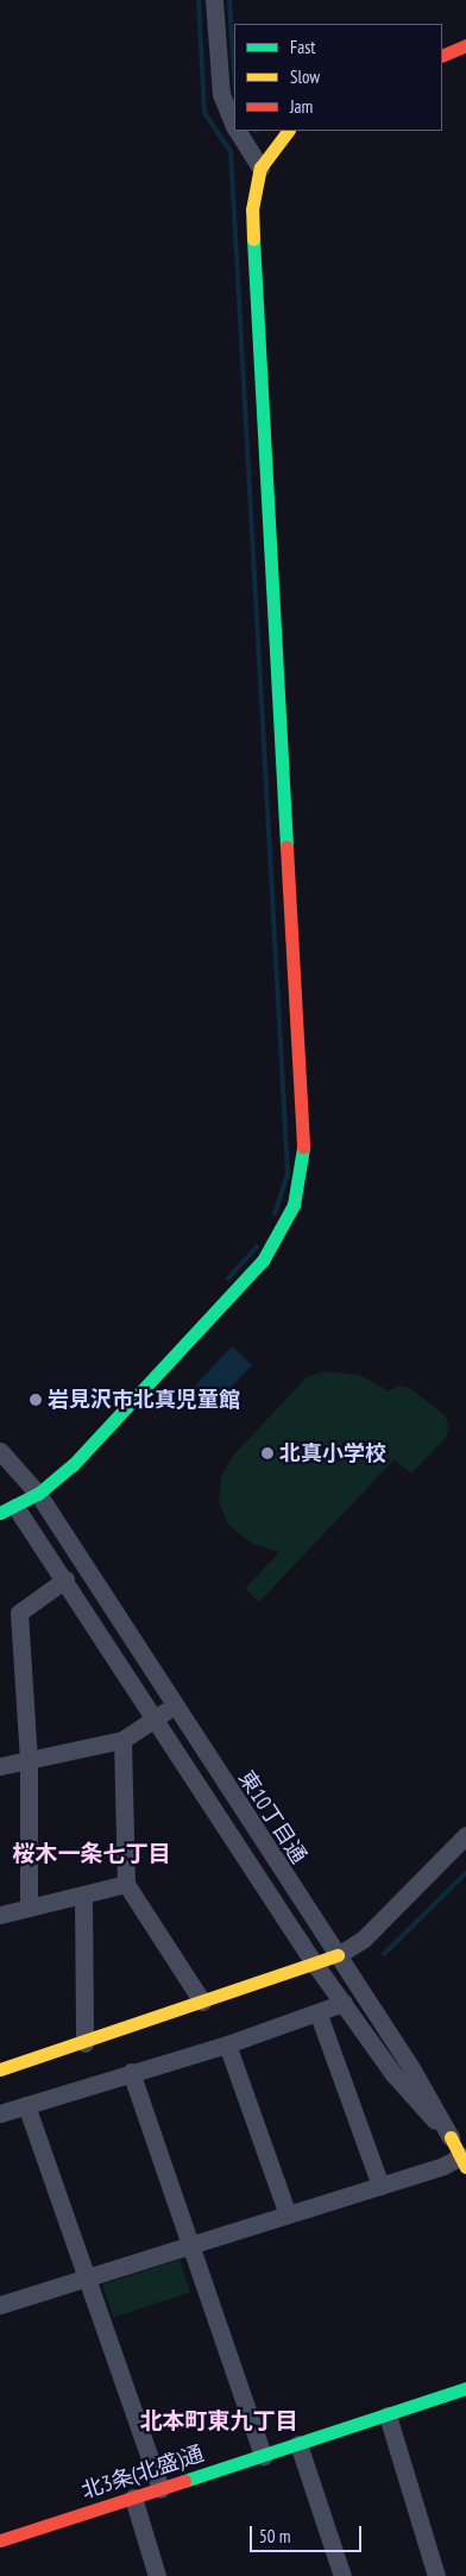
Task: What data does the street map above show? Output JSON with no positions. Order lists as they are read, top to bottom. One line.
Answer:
{"streets":{"street":["東10丁目通","北3条(北盛)通"]},"districts":["桜木一条七丁目","北本町東九丁目"],"places":["岩見沢市北真児童館","北真小学校"],"legend":["Fast","Slow","Jam"],"scale_bar":"50 m"}
